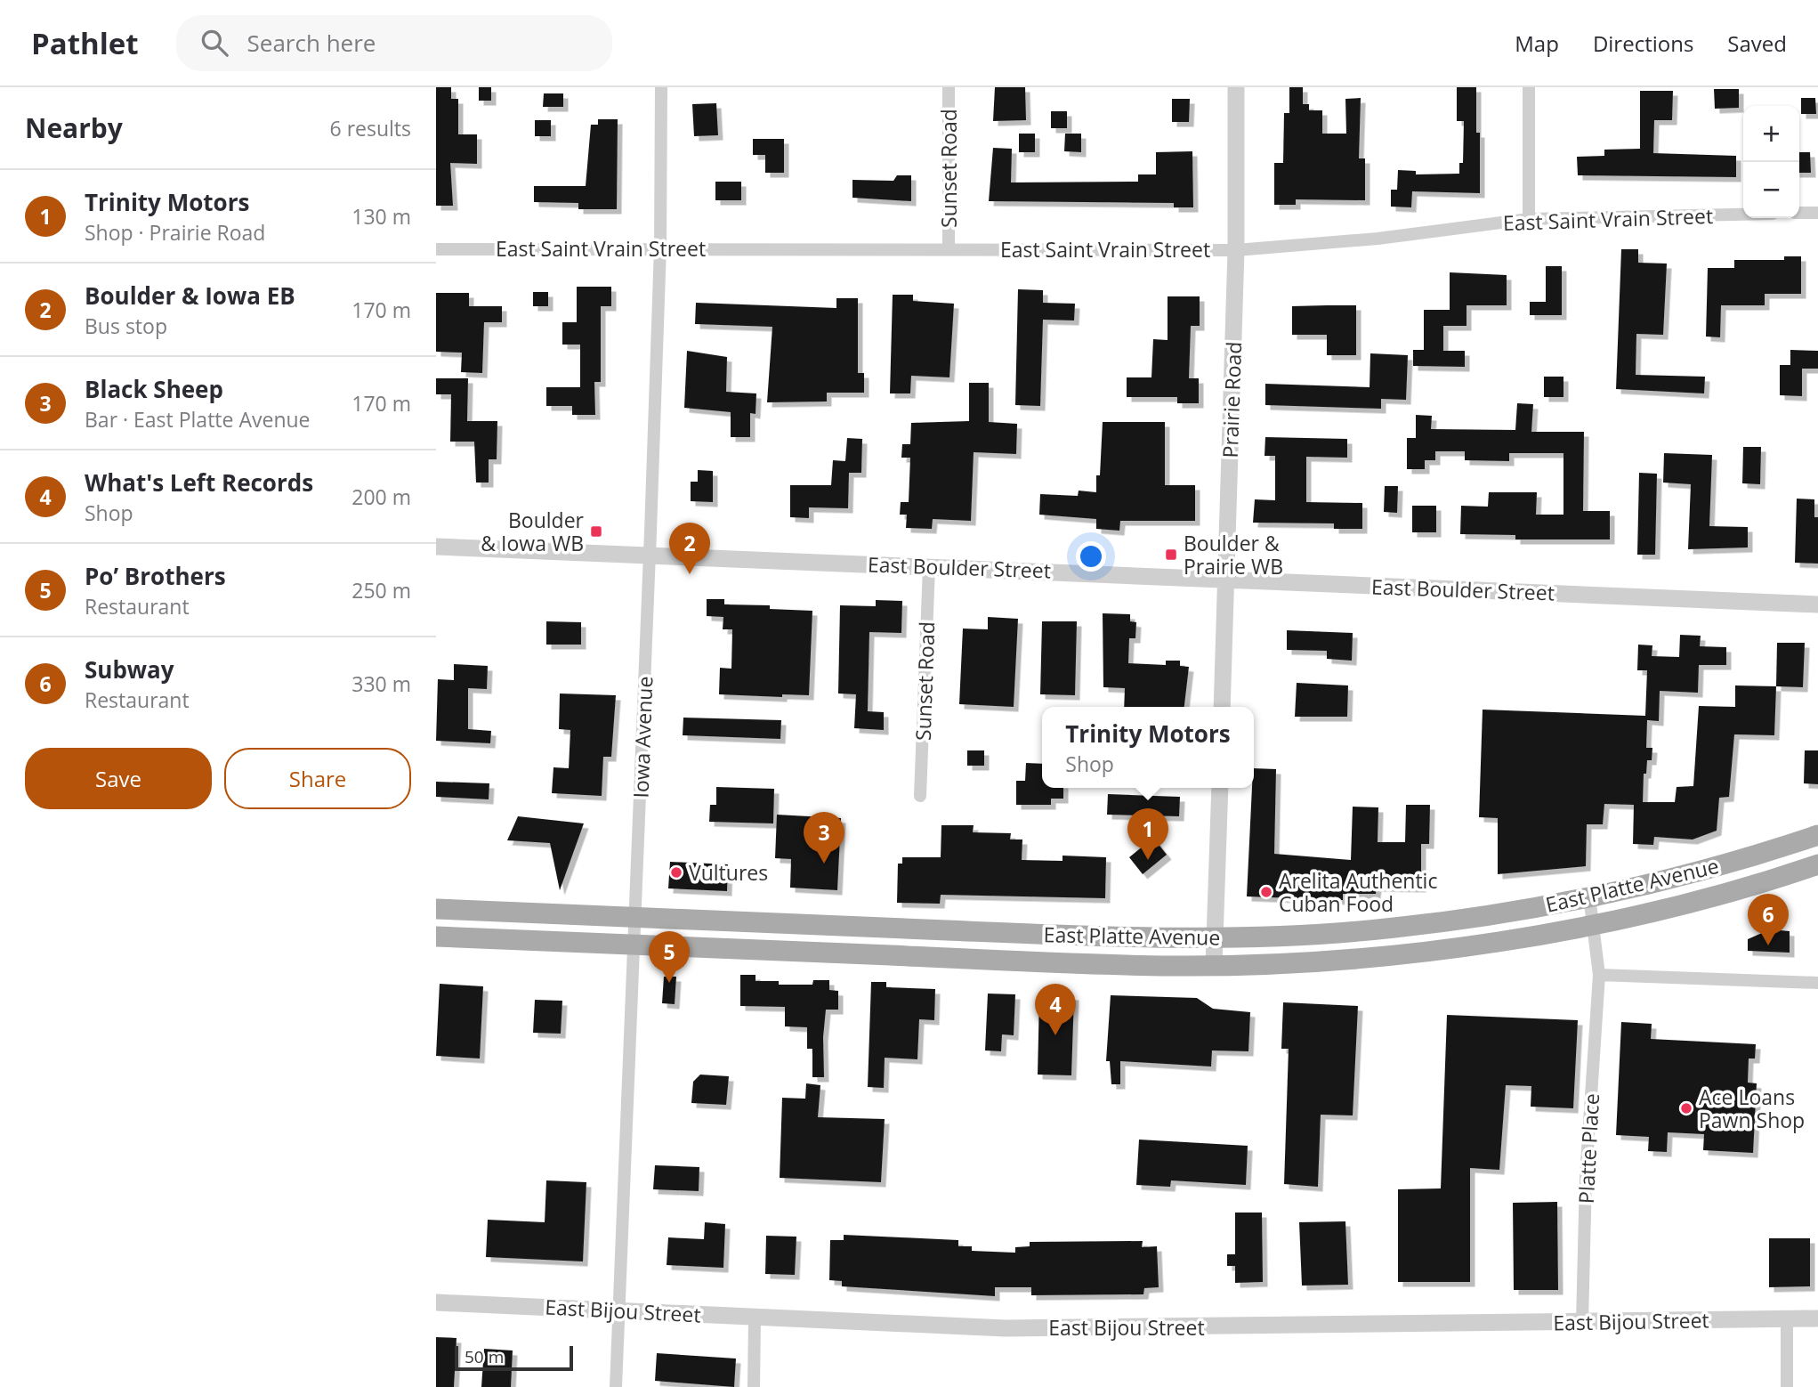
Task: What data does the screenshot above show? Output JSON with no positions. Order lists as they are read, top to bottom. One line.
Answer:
{"streets":{"main road":["East Platte Avenue"],"street":["Sunset Road","East Saint Vrain Street","Prairie Road","East Boulder Street","Iowa Avenue","Platte Place","East Bijou Street"]},"crossings":[["Sunset Road","East Saint Vrain Street"],["Sunset Road","East Boulder Street"],["East Saint Vrain Street","Prairie Road"],["East Saint Vrain Street","Iowa Avenue"],["Prairie Road","East Boulder Street"],["East Boulder Street","Iowa Avenue"],["Iowa Avenue","East Platte Avenue"],["Iowa Avenue","East Bijou Street"],["East Platte Avenue","Platte Place"],["Platte Place","East Bijou Street"]],"places":{"transit":["Boulder & Iowa WB","Boulder & Prairie WB"],"other":["Vultures","Arelita Authentic Cuban Food","Ace Loans Pawn Shop"]},"scale_bar":"50 m","page":{"header":"Pathlet","search":"Search here","nav":["Map","Directions","Saved"],"heading":["Nearby","6 results"],"map_buttons":["+","−"],"list":[{"mark":"1","name":"Trinity Motors","note":"Shop · Prairie Road","value":"130 m"},{"mark":"2","name":"Boulder & Iowa EB","note":"Bus stop","value":"170 m"},{"mark":"3","name":"Black Sheep","note":"Bar · East Platte Avenue","value":"170 m"},{"mark":"4","name":"What's Left Records","note":"Shop","value":"200 m"},{"mark":"5","name":"Po’ Brothers","note":"Restaurant","value":"250 m"},{"mark":"6","name":"Subway","note":"Restaurant","value":"330 m"}],"pins":["2","1","3","6","5","4"],"popup":["Trinity Motors","Shop"],"buttons":["Save","Share"],"scale":"50 m"}}
